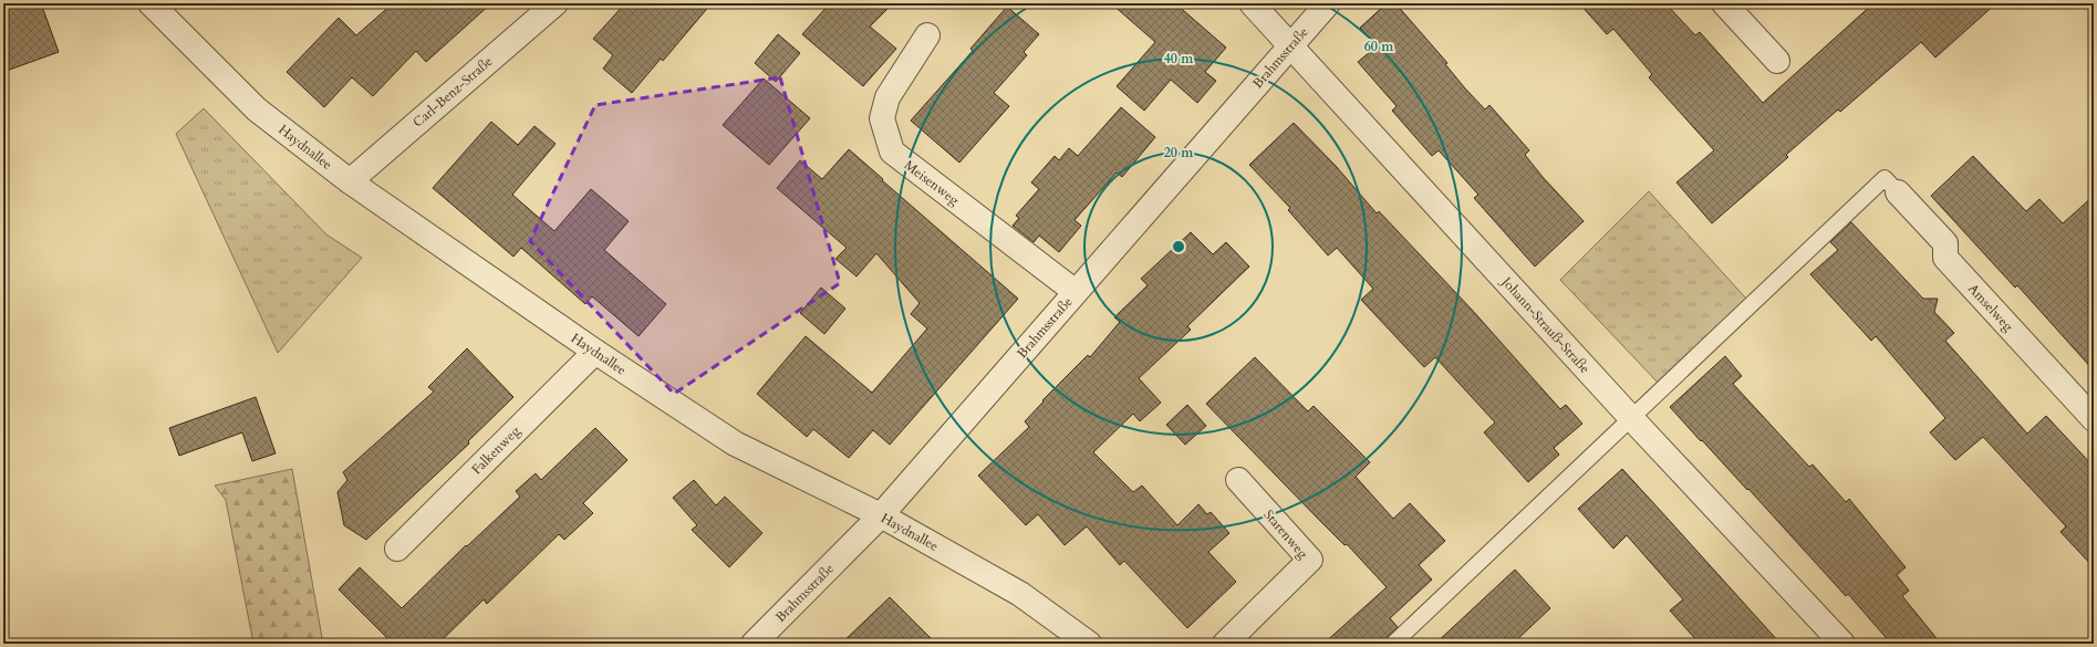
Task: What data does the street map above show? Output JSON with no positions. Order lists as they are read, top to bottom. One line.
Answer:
{"streets":{"street":["Brahmsstraße","Carl-Benz-Straße","Haydnallee","Meisenweg","Amselweg","Johann-Strauß-Straße","Falkenweg","Starenweg"]},"crossings":[["Brahmsstraße","Haydnallee"],["Brahmsstraße","Meisenweg"],["Brahmsstraße","Johann-Strauß-Straße"],["Carl-Benz-Straße","Haydnallee"],["Haydnallee","Falkenweg"]],"rings":["60 m","40 m","20 m"]}
